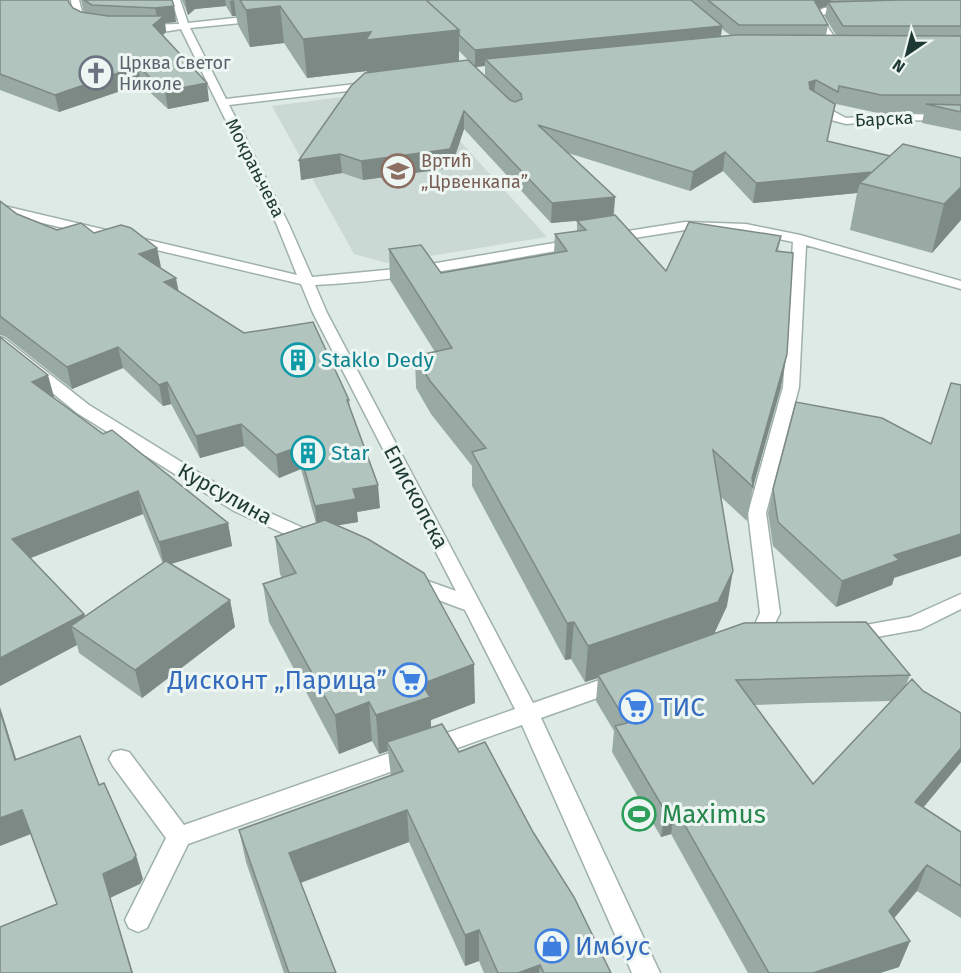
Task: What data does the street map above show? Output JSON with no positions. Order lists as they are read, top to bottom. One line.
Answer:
{"streets":{"street":["Барска","Мокрањчева","Курсулина","Епископска"]},"crossings":[["Мокрањчева","Епископска"]],"places":{"church":["Црква Светог Николе"],"school or university":["Вртић „Црвенкапа”"],"building":["Staklo Dedy","Star"],"supermarket":["Дисконт „Парица”","ТИС"],"sports":["Maximus"],"shop":["Имбус"]},"north":"bottom left"}
